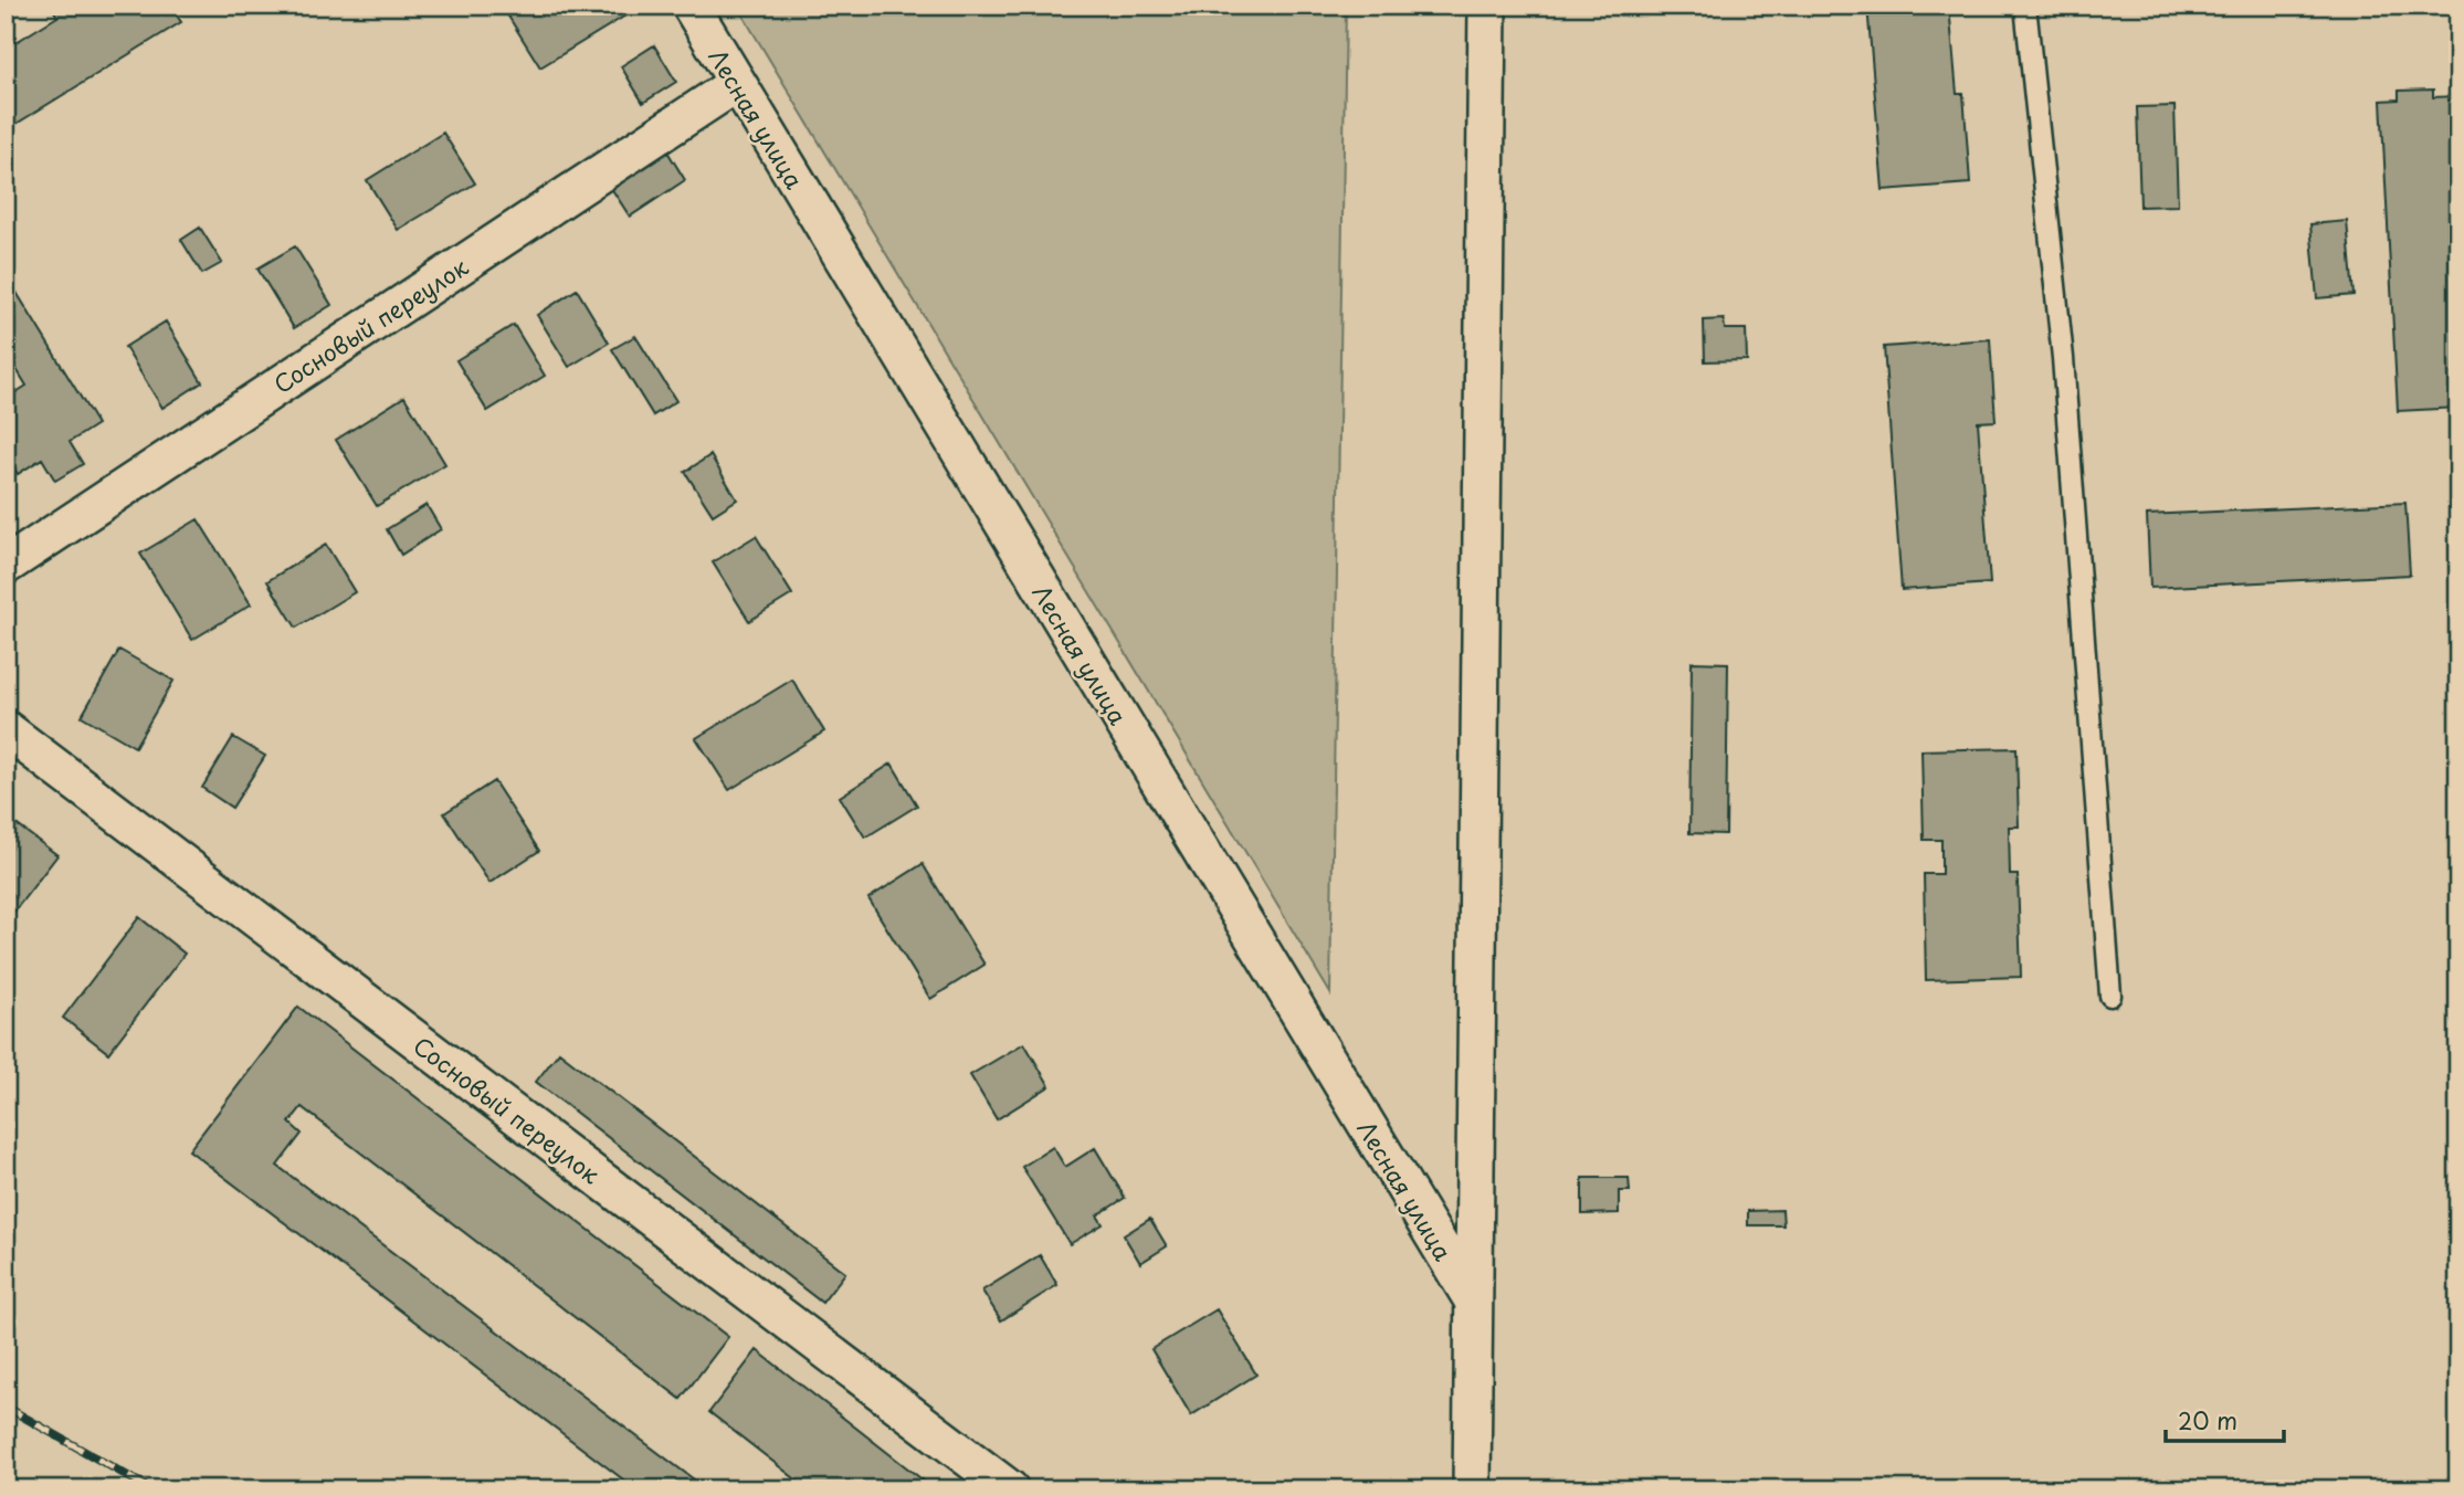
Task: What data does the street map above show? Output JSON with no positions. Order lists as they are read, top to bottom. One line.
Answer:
{"streets":{"street":["Лесная улица","Сосновый переулок"]},"crossings":[["Лесная улица","Сосновый переулок"]],"scale_bar":"20 m"}
